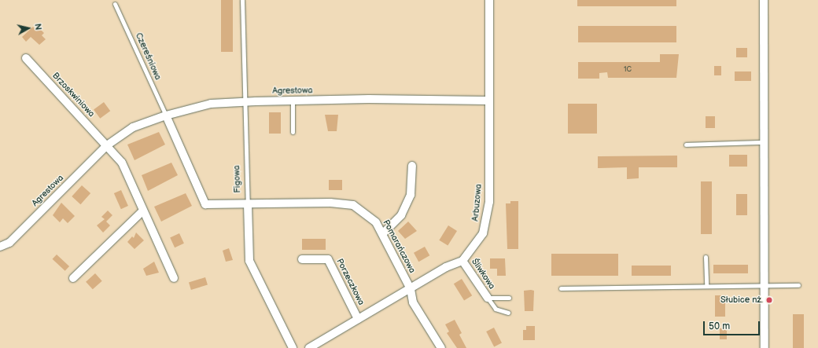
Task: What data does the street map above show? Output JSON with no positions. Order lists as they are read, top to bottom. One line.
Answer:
{"streets":{"street":["Agrestowa","Brzoskwiniowa","Figowa","Arbuzowa","Pomarańczowa","Śliwkowa","Porzeczkowa"],"lane":["Czereśniowa"]},"crossings":[["Czereśniowa","Agrestowa"],["Czereśniowa","Pomarańczowa"],["Agrestowa","Brzoskwiniowa"],["Agrestowa","Figowa"],["Agrestowa","Arbuzowa"],["Agrestowa","Pomarańczowa"],["Figowa","Pomarańczowa"],["Arbuzowa","Śliwkowa"]],"places":["Słubice nż."],"house_numbers":["1C"],"scale_bar":"50 m","north":"right"}
